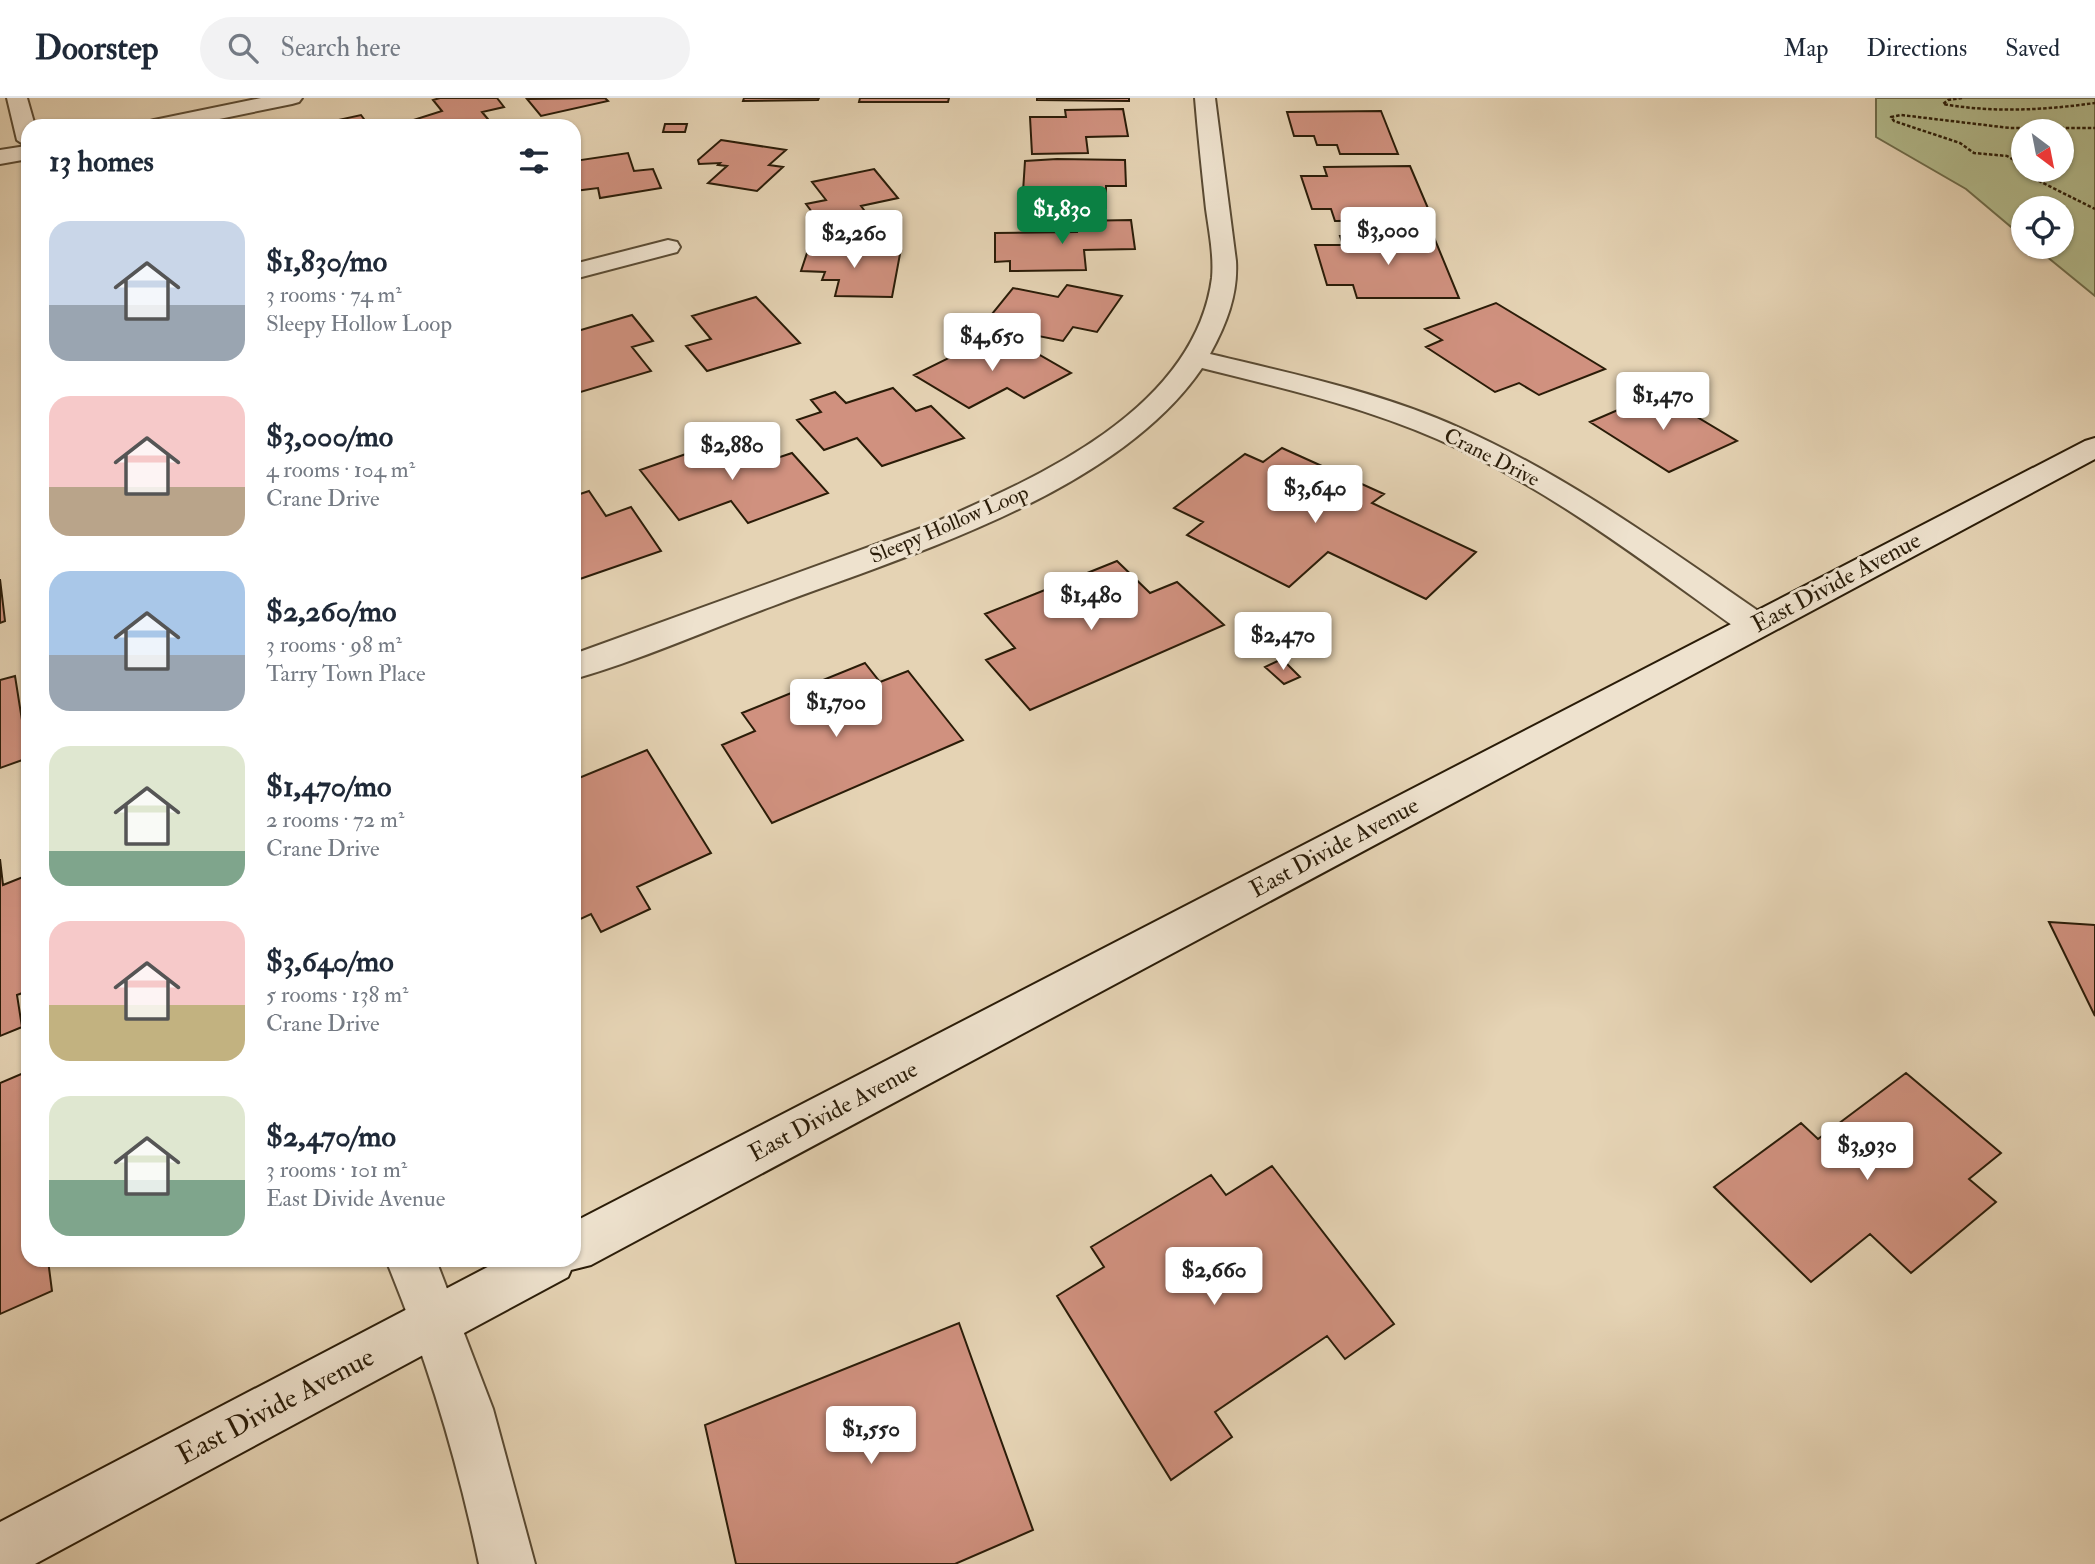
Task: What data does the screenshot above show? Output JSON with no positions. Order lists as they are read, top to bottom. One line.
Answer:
{"streets":{"street":["Crane Drive","Sleepy Hollow Loop","East Divide Avenue"]},"crossings":[["Crane Drive","Sleepy Hollow Loop"],["Crane Drive","East Divide Avenue"]],"north":"bottom right","page":{"header":"Doorstep","search":"Search here","nav":["Map","Directions","Saved"],"heading":"13 homes","price":["$1,830","$3,000","$2,260","$4,650","$1,470","$2,880","$3,640","$1,480","$2,470","$1,700","$3,930","$2,660","$1,550"],"list":[{"name":"$1,830/mo","note":"3 rooms · 74 m² · Sleepy Hollow Loop"},{"name":"$3,000/mo","note":"4 rooms · 104 m² · Crane Drive"},{"name":"$2,260/mo","note":"3 rooms · 98 m² · Tarry Town Place"},{"name":"$1,470/mo","note":"2 rooms · 72 m² · Crane Drive"},{"name":"$3,640/mo","note":"5 rooms · 138 m² · Crane Drive"},{"name":"$2,470/mo","note":"3 rooms · 101 m² · East Divide Avenue"}]}}
